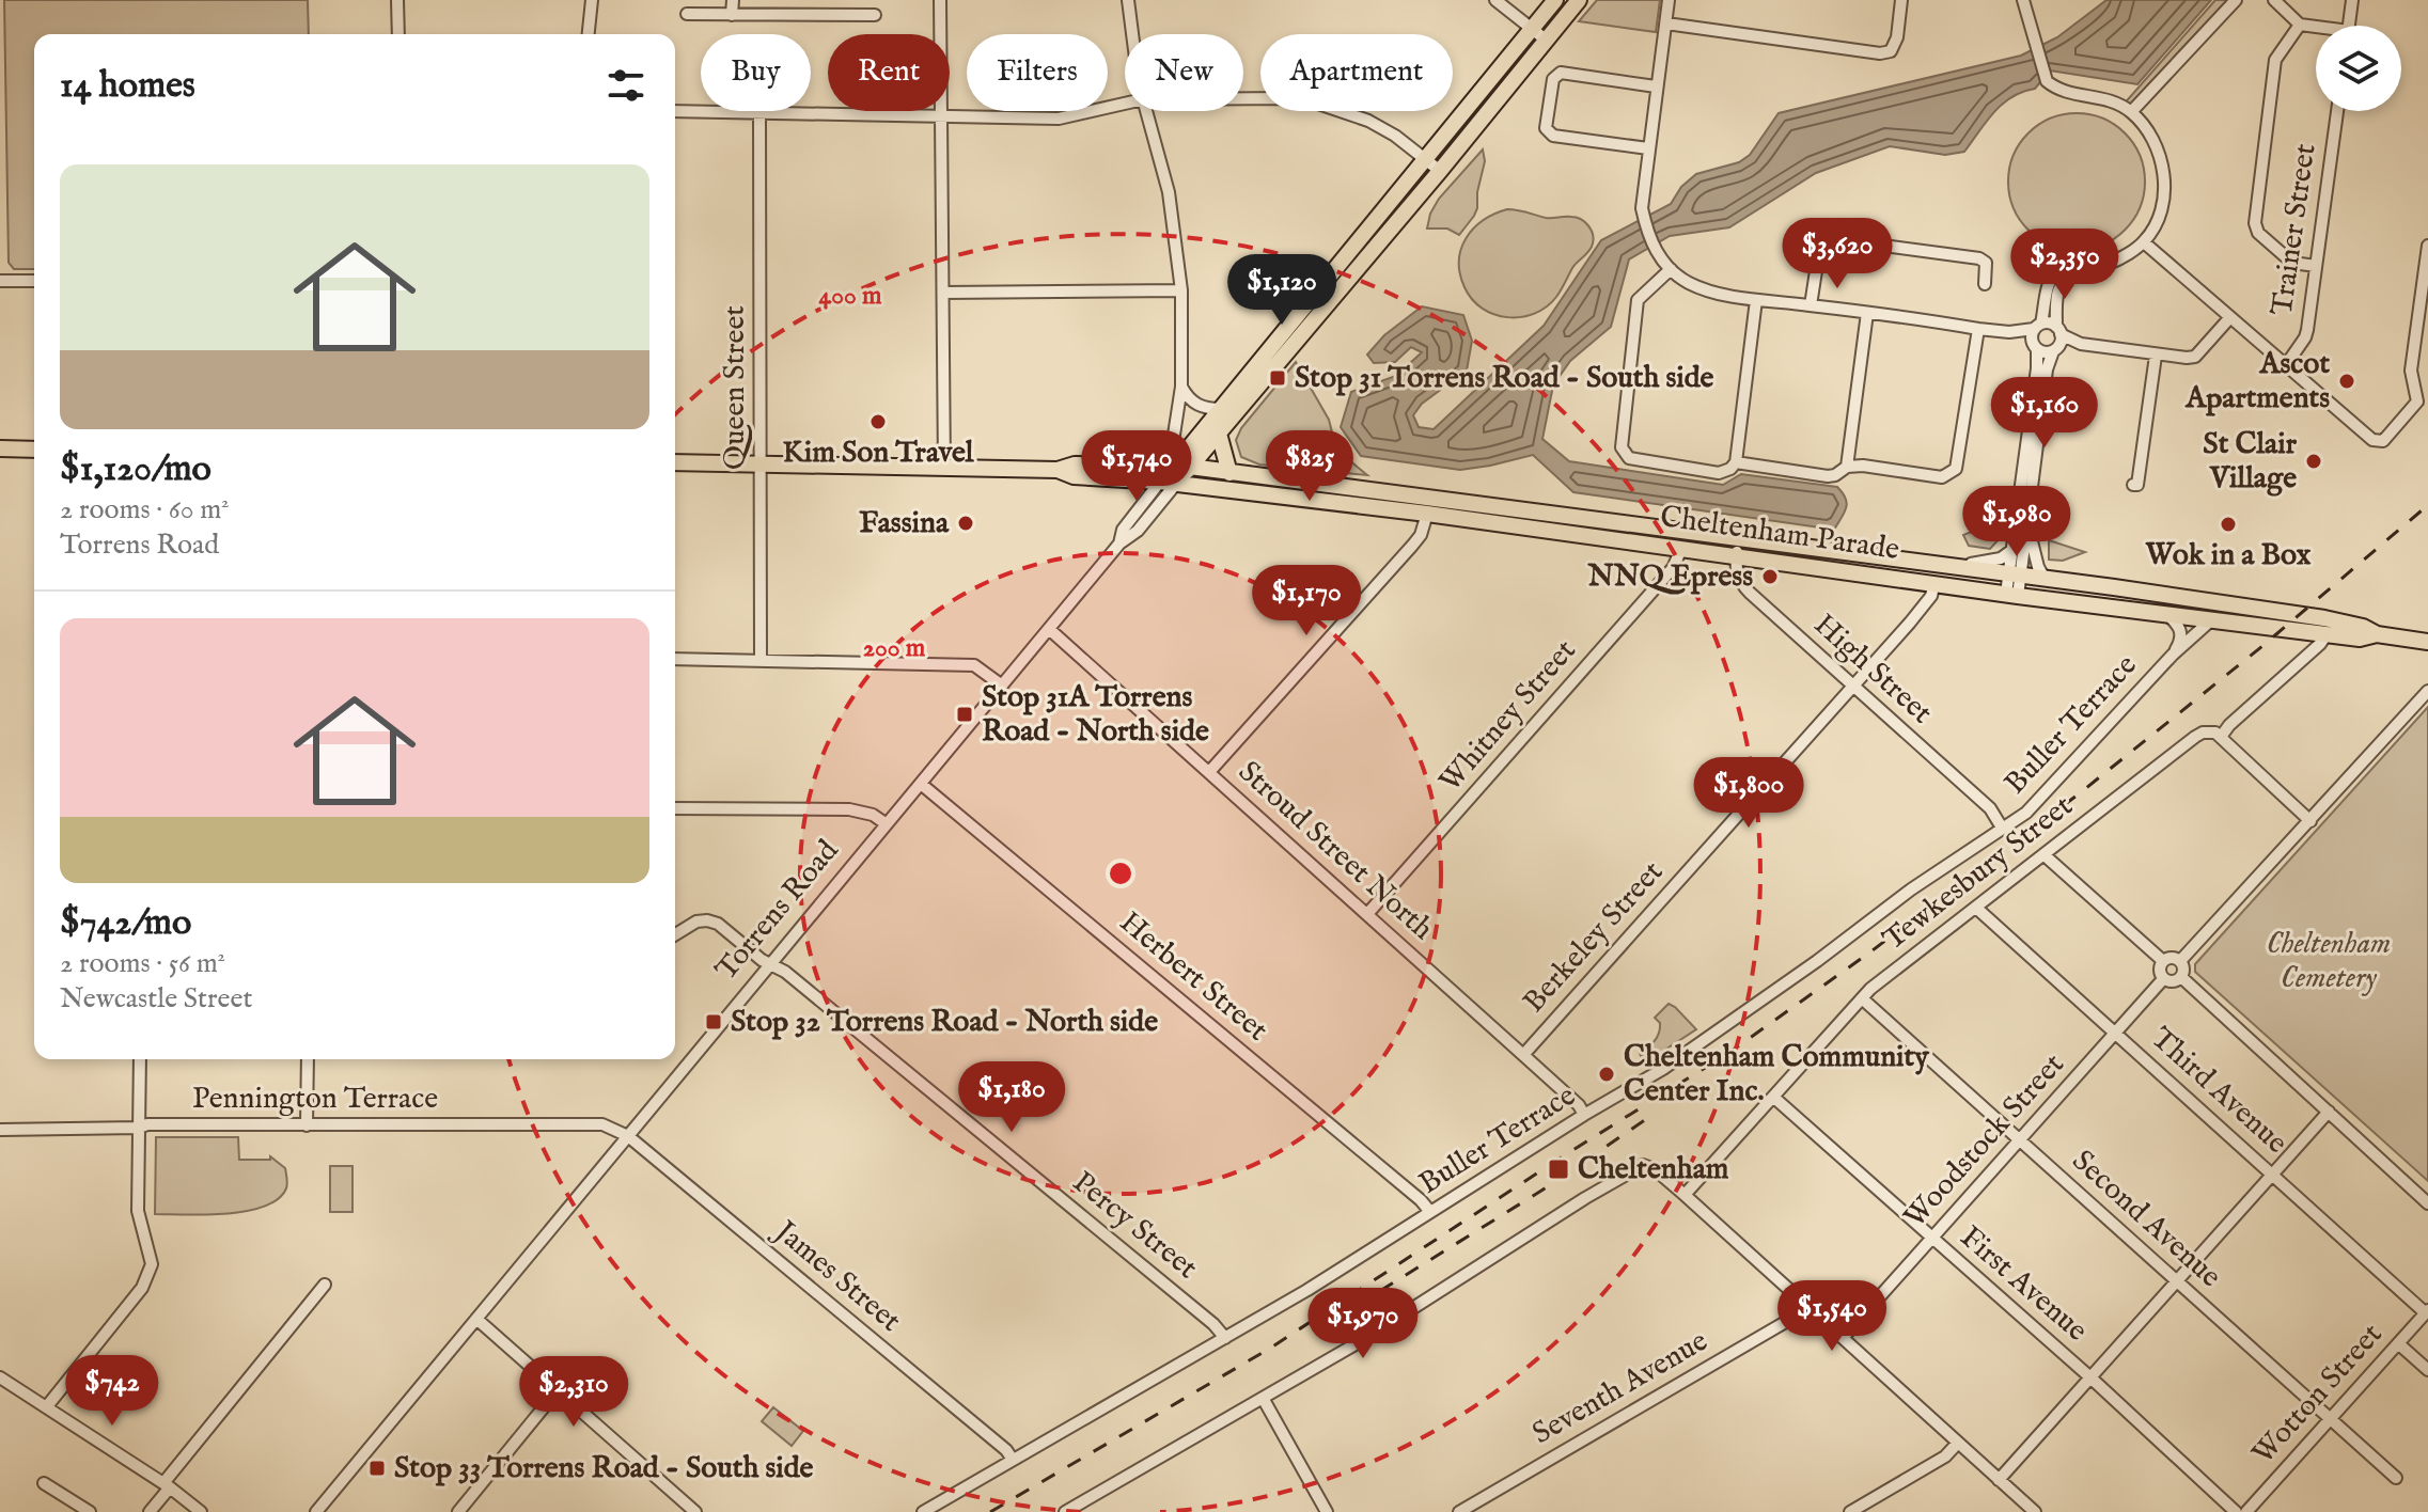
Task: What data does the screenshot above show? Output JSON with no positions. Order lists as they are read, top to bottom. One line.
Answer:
{"streets":{"main road":["Cheltenham Parade","Torrens Road"],"street":["Trainer Street","Queen Street","High Street","Whitney Street","Buller Terrace","Stroud Street North","Tewkesbury Street","Berkeley Street","Herbert Street","Third Avenue","Pennington Terrace","Woodstock Street","Second Avenue","Percy Street","James Street","First Avenue","Seventh Avenue","Wotton Street"]},"crossings":[["Cheltenham Parade","High Street"],["Cheltenham Parade","Whitney Street"],["Cheltenham Parade","Buller Terrace"],["Cheltenham Parade","Torrens Road"],["Cheltenham Parade","Berkeley Street"],["High Street","Buller Terrace"],["High Street","Berkeley Street"],["Whitney Street","Stroud Street North"],["Buller Terrace","Stroud Street North"],["Buller Terrace","Herbert Street"],["Buller Terrace","Percy Street"],["Buller Terrace","James Street"],["Stroud Street North","Torrens Road"],["Stroud Street North","Berkeley Street"],["Tewkesbury Street","Third Avenue"],["Tewkesbury Street","Second Avenue"],["Tewkesbury Street","First Avenue"],["Torrens Road","Herbert Street"],["Torrens Road","Pennington Terrace"],["Torrens Road","Percy Street"],["Torrens Road","James Street"],["Third Avenue","Woodstock Street"],["Third Avenue","Wotton Street"],["Pennington Terrace","James Street"],["Woodstock Street","Second Avenue"],["Woodstock Street","First Avenue"],["Second Avenue","Wotton Street"]],"parks":["Cheltenham Cemetery"],"places":{"transit":["Stop 31 Torrens Road - South side","Stop 31A Torrens Road - North side","Stop 32 Torrens Road - North side","Cheltenham","Stop 33 Torrens Road - South side"],"other":["Ascot Apartments","Kim Son Travel","St Clair Village","Fassina","Wok in a Box","NNQ Epress","Cheltenham Community Center Inc."]},"page":{"chip":["Buy","Rent","Filters","New","Apartment"],"heading":"14 homes","list":[{"name":"$1,120/mo","note":"2 rooms · 60 m² · Torrens Road"},{"name":"$742/mo","note":"2 rooms · 56 m² · Newcastle Street"}],"price":["$3,620","$2,350","$1,120","$1,160","$1,740","$825","$1,980","$1,170","$1,800","$1,180","$1,540","$1,970","$742","$2,310"]},"rings":["400 m","200 m"]}
